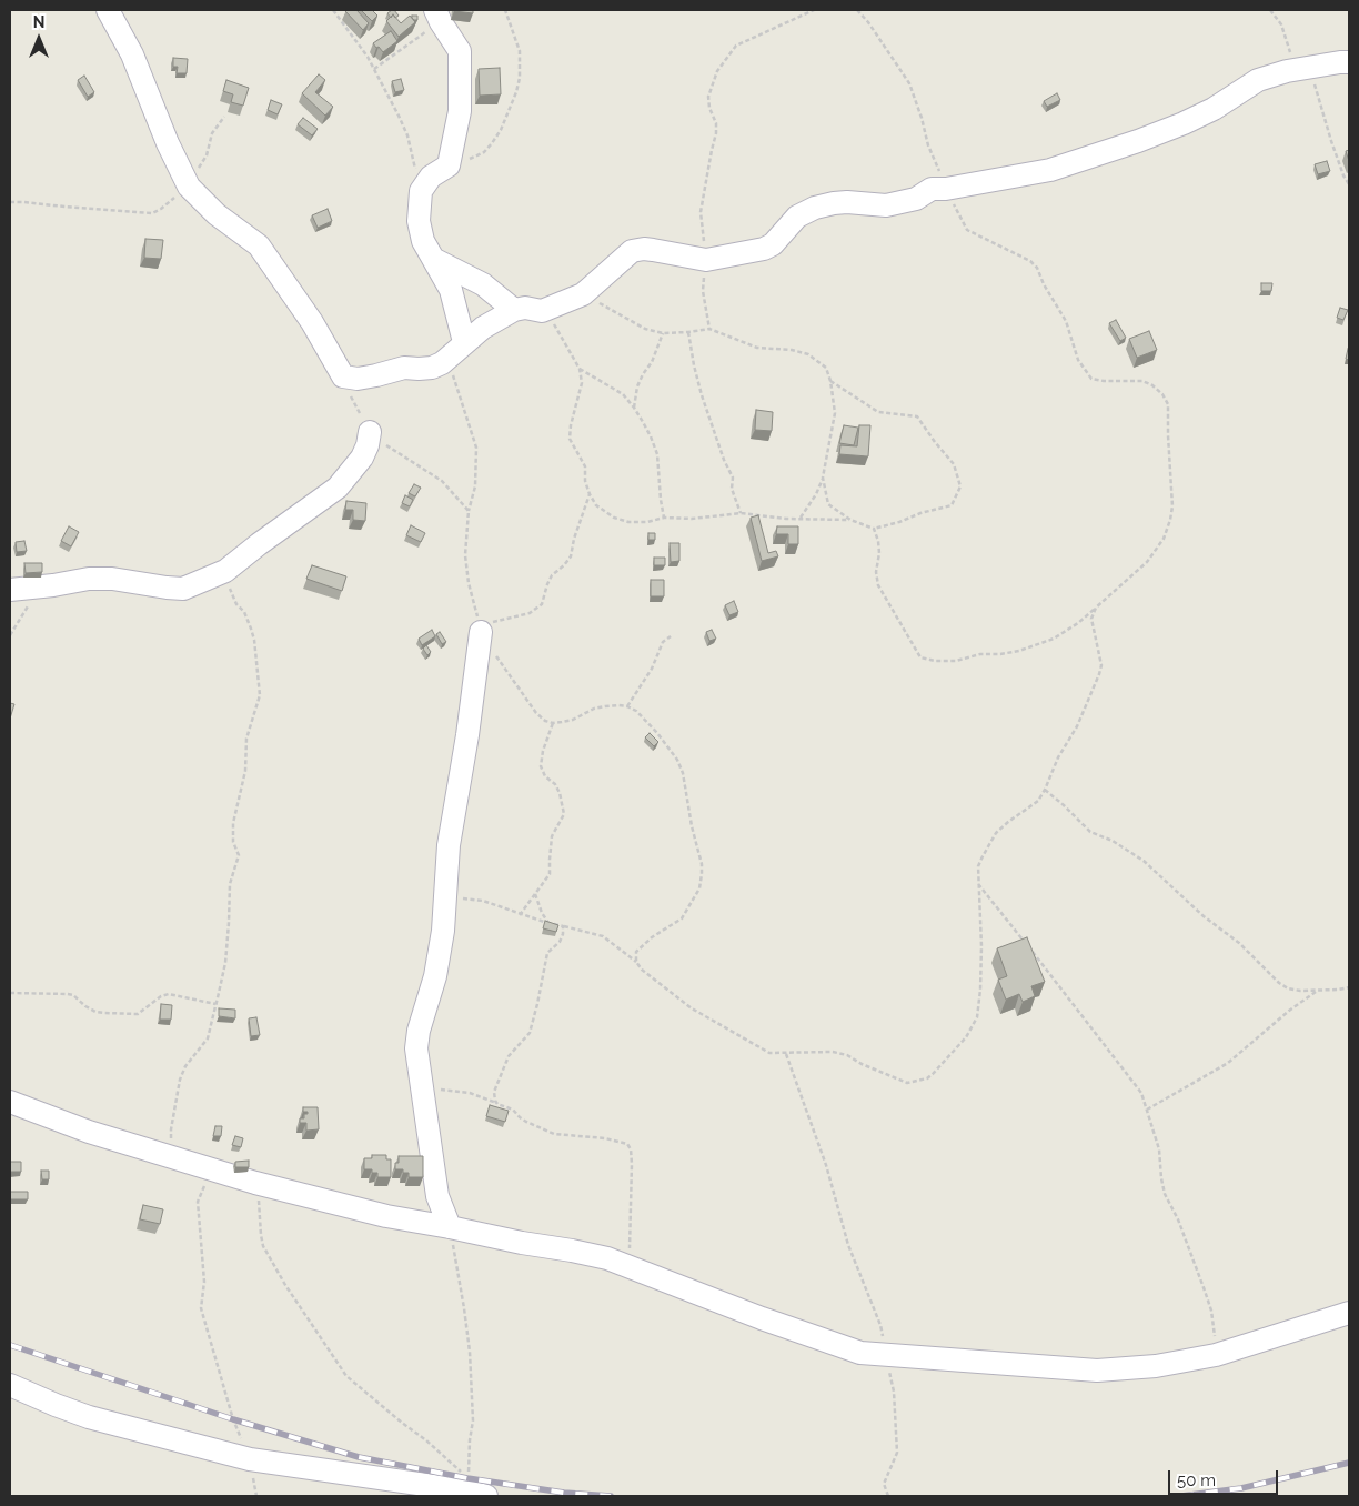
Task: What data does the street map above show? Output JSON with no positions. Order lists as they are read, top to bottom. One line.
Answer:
{"scale_bar":"50 m","north":"top"}
